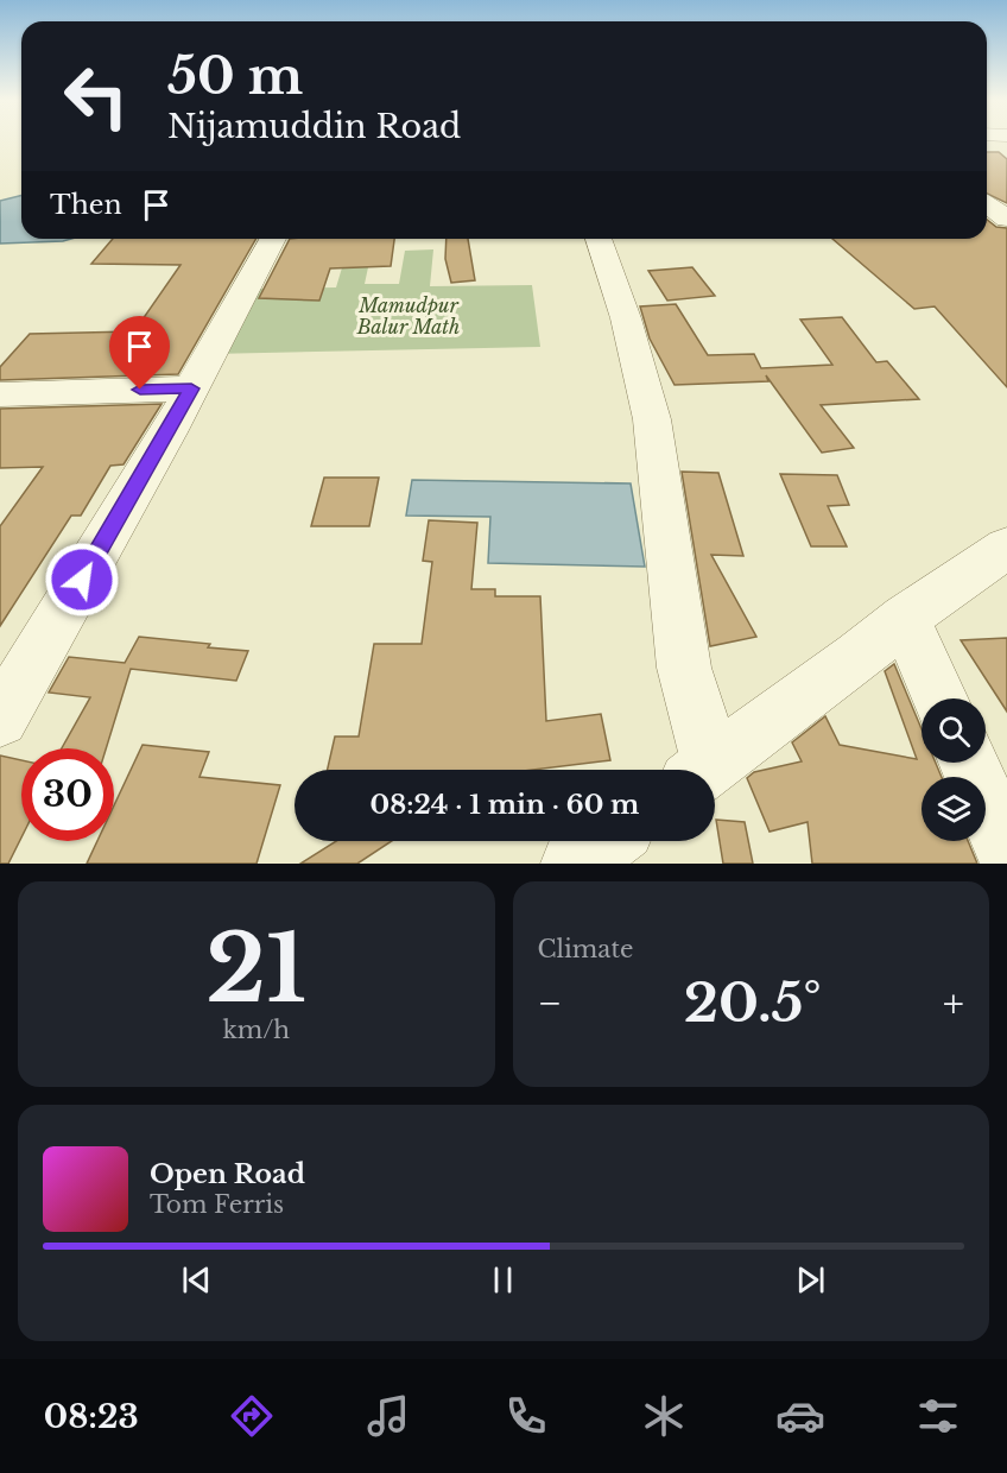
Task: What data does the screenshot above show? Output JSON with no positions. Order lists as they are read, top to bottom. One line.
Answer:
{"parks":["Mamudpur Balur Math"],"page":{"turn":["50 m","Nijamuddin Road"],"then":"Then","limit":"30","trip":"08:24 · 1 min · 60 m","tile":[["21","km/h"],"Climate"],"heat":["−","20.5°","+"],"song":["Open Road","Tom Ferris"],"tabs":"08:23"}}
